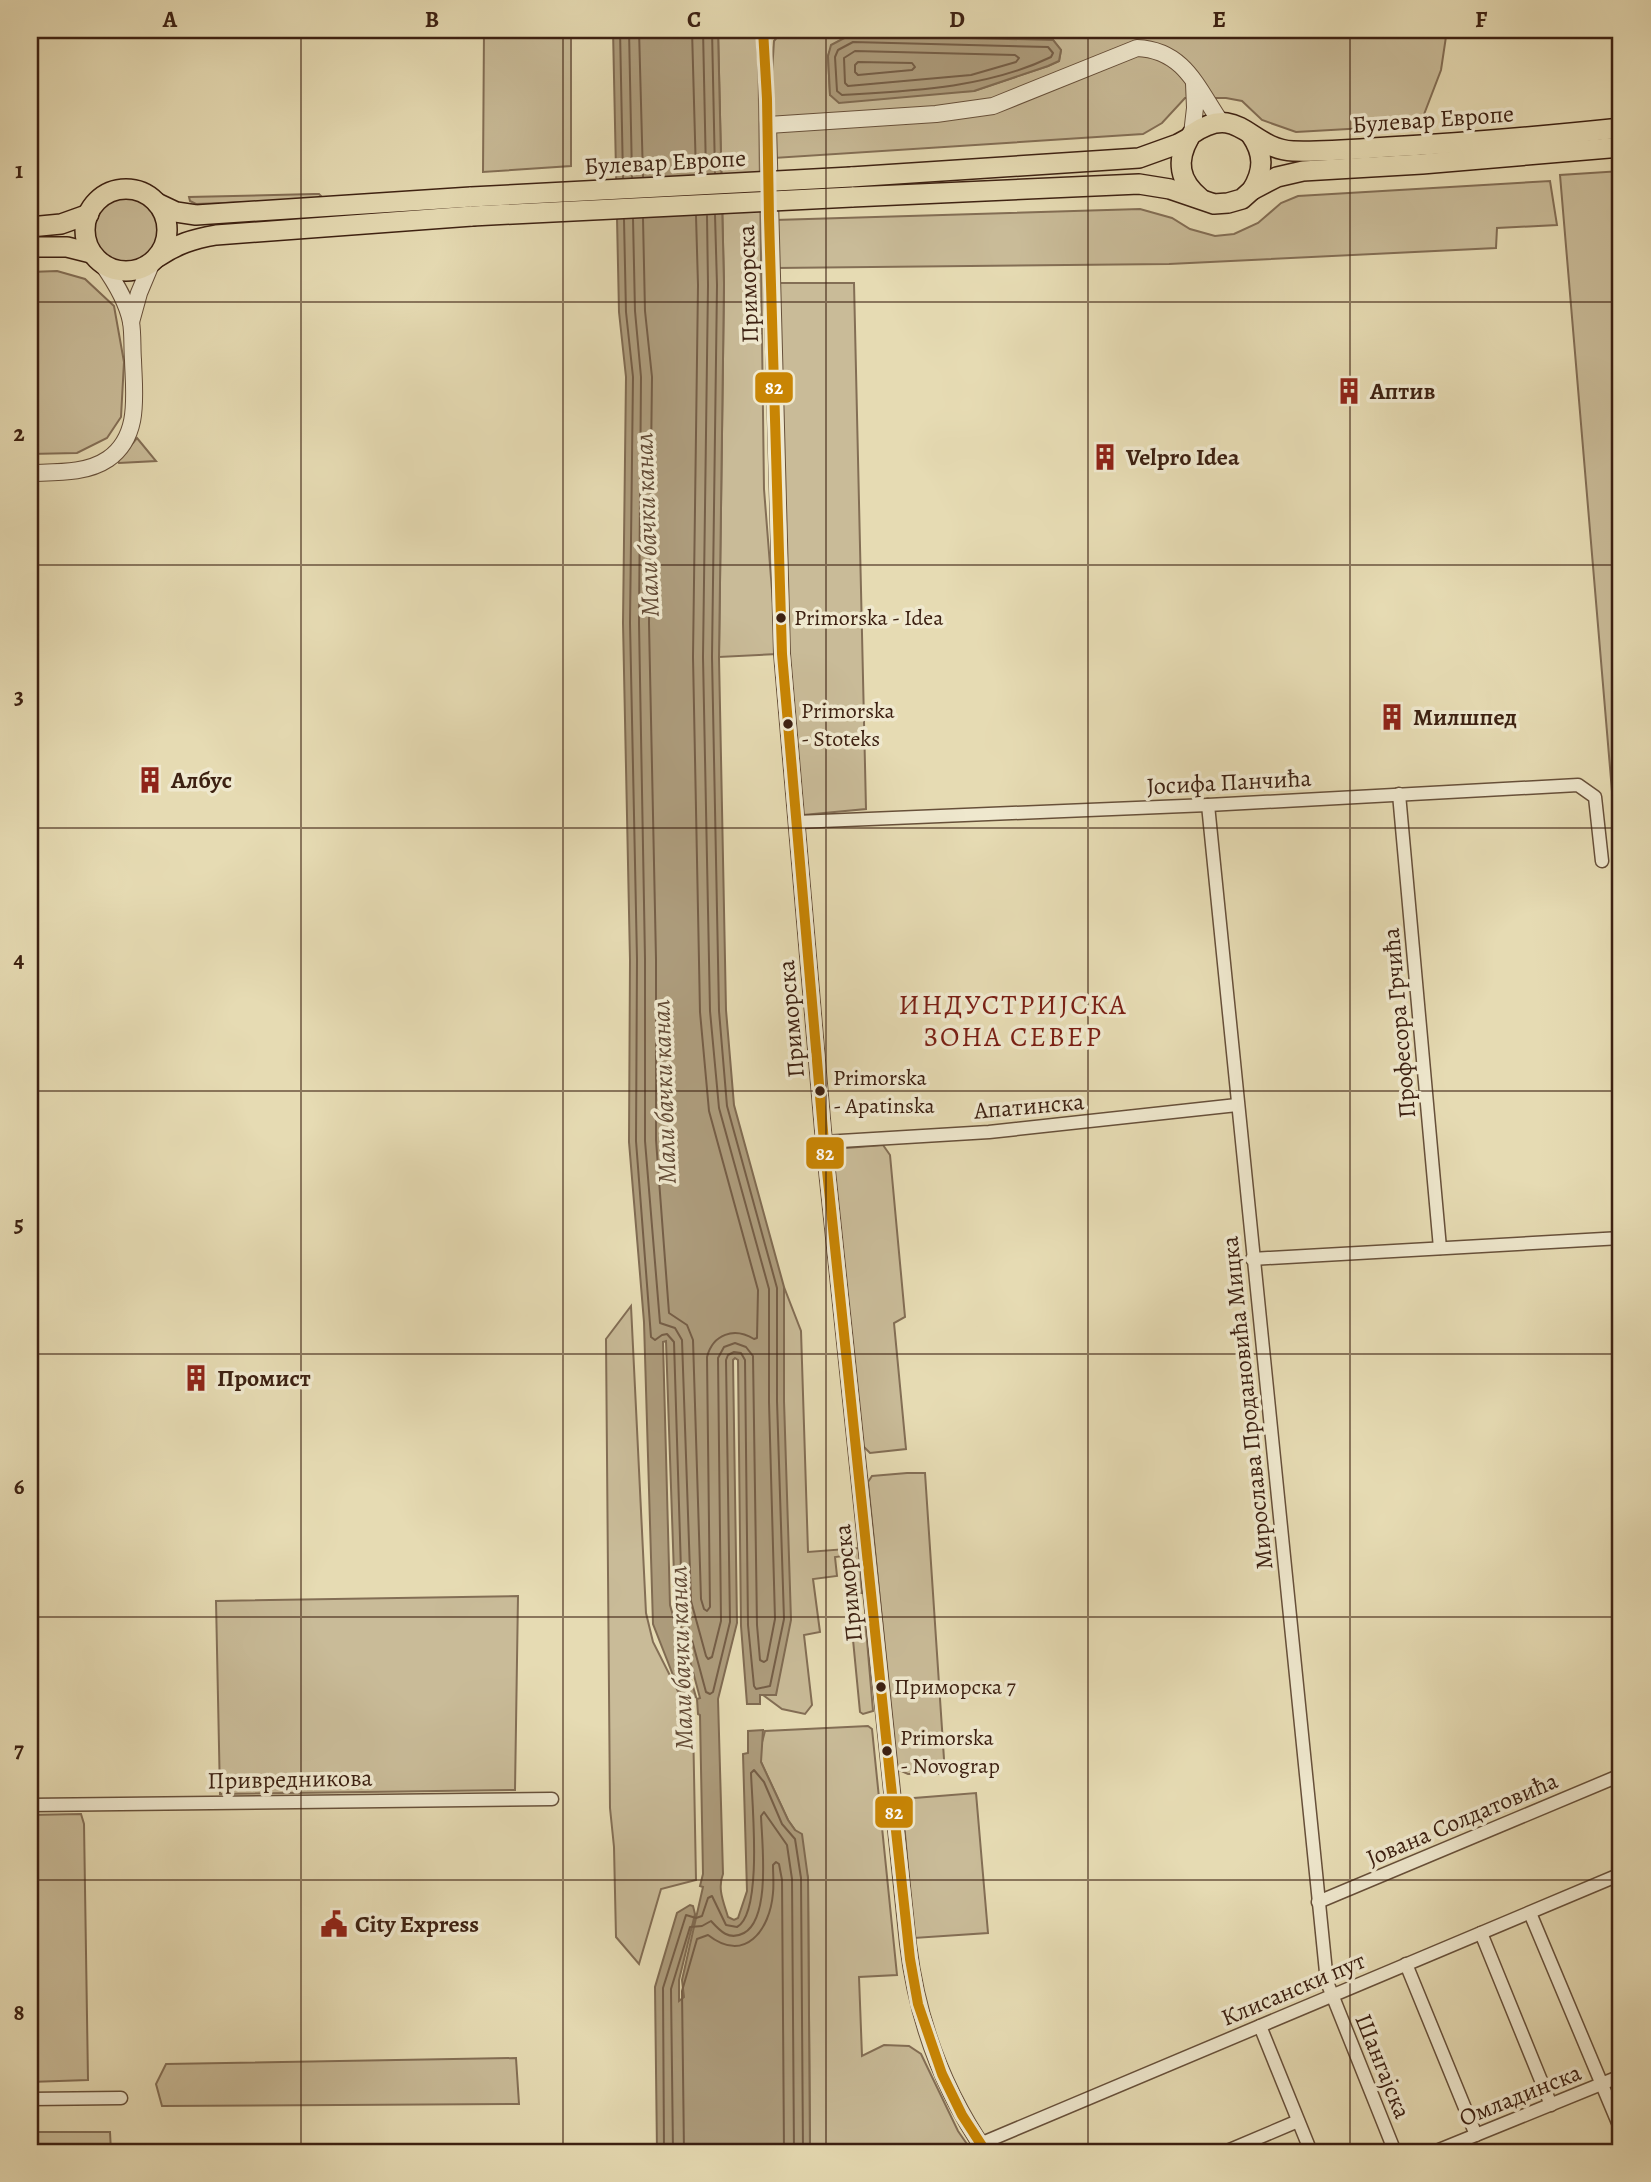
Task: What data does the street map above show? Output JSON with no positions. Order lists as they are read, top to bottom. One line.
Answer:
{"streets":{"main road":["Булевар Европе"],"street":["Приморска","Јосифа Панчића","Професора Грчића","Апатинска","Мирослава Продановића Мицка","Привредникова","Јована Солдатовића","Клисански пут","Шангајска","Омладинска"]},"crossings":[["Приморска","Јосифа Панчића"],["Приморска","Апатинска"],["Приморска","Клисански пут"],["Јосифа Панчића","Професора Грчића"],["Јосифа Панчића","Мирослава Продановића Мицка"],["Апатинска","Мирослава Продановића Мицка"],["Мирослава Продановића Мицка","Јована Солдатовића"],["Мирослава Продановића Мицка","Клисански пут"],["Мирослава Продановића Мицка","Шангајска"],["Клисански пут","Шангајска"]],"districts":["ИНДУСТРИЈСКА ЗОНА СЕВЕР"],"water":["Мали бачки канал"],"places":{"building":["Аптив","Velpro Idea","Милшпед","Албус","Промист"],"other":["Primorska - Idea","Primorska - Stoteks","Primorska - Apatinska","Приморска 7","Primorska - Novograp"],"public building":["City Express"]},"lines":["transit line 82"],"grid":{"columns":["A","B","C","D","E","F"],"rows":["1","2","3","4","5","6","7","8"]}}
